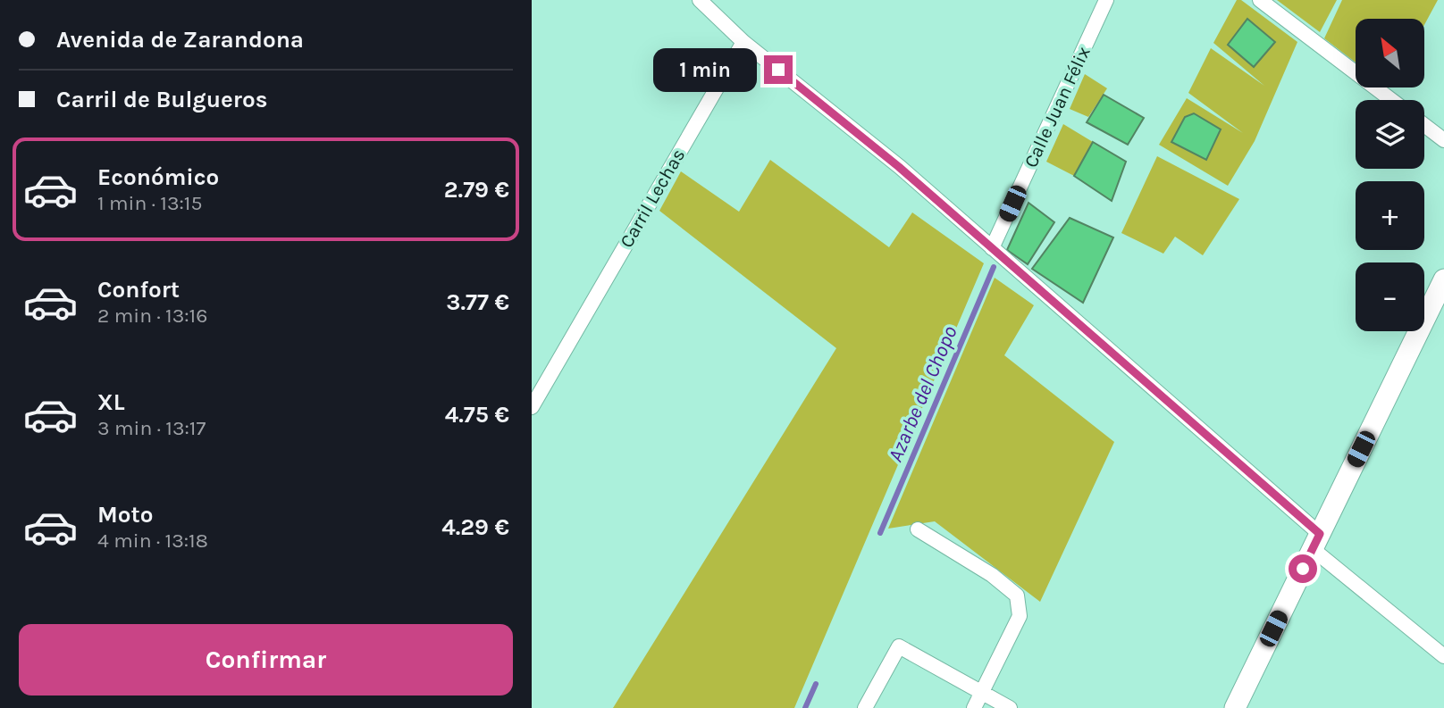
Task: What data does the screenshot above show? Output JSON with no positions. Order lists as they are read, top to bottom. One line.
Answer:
{"streets":{"street":["Calle Juan Félix","Carril Lechas"]},"water":["Azarbe del Chopo"],"north":"top left","page":{"banner":["Avenida de Zarandona","Carril de Bulgueros"],"map_buttons":["+","−"],"bubble":"1 min","list":[{"name":"Económico","note":"1 min · 13:15","value":"2.79 €"},{"name":"Confort","note":"2 min · 13:16","value":"3.77 €"},{"name":"XL","note":"3 min · 13:17","value":"4.75 €"},{"name":"Moto","note":"4 min · 13:18","value":"4.29 €"}],"buttons":"Confirmar"}}
